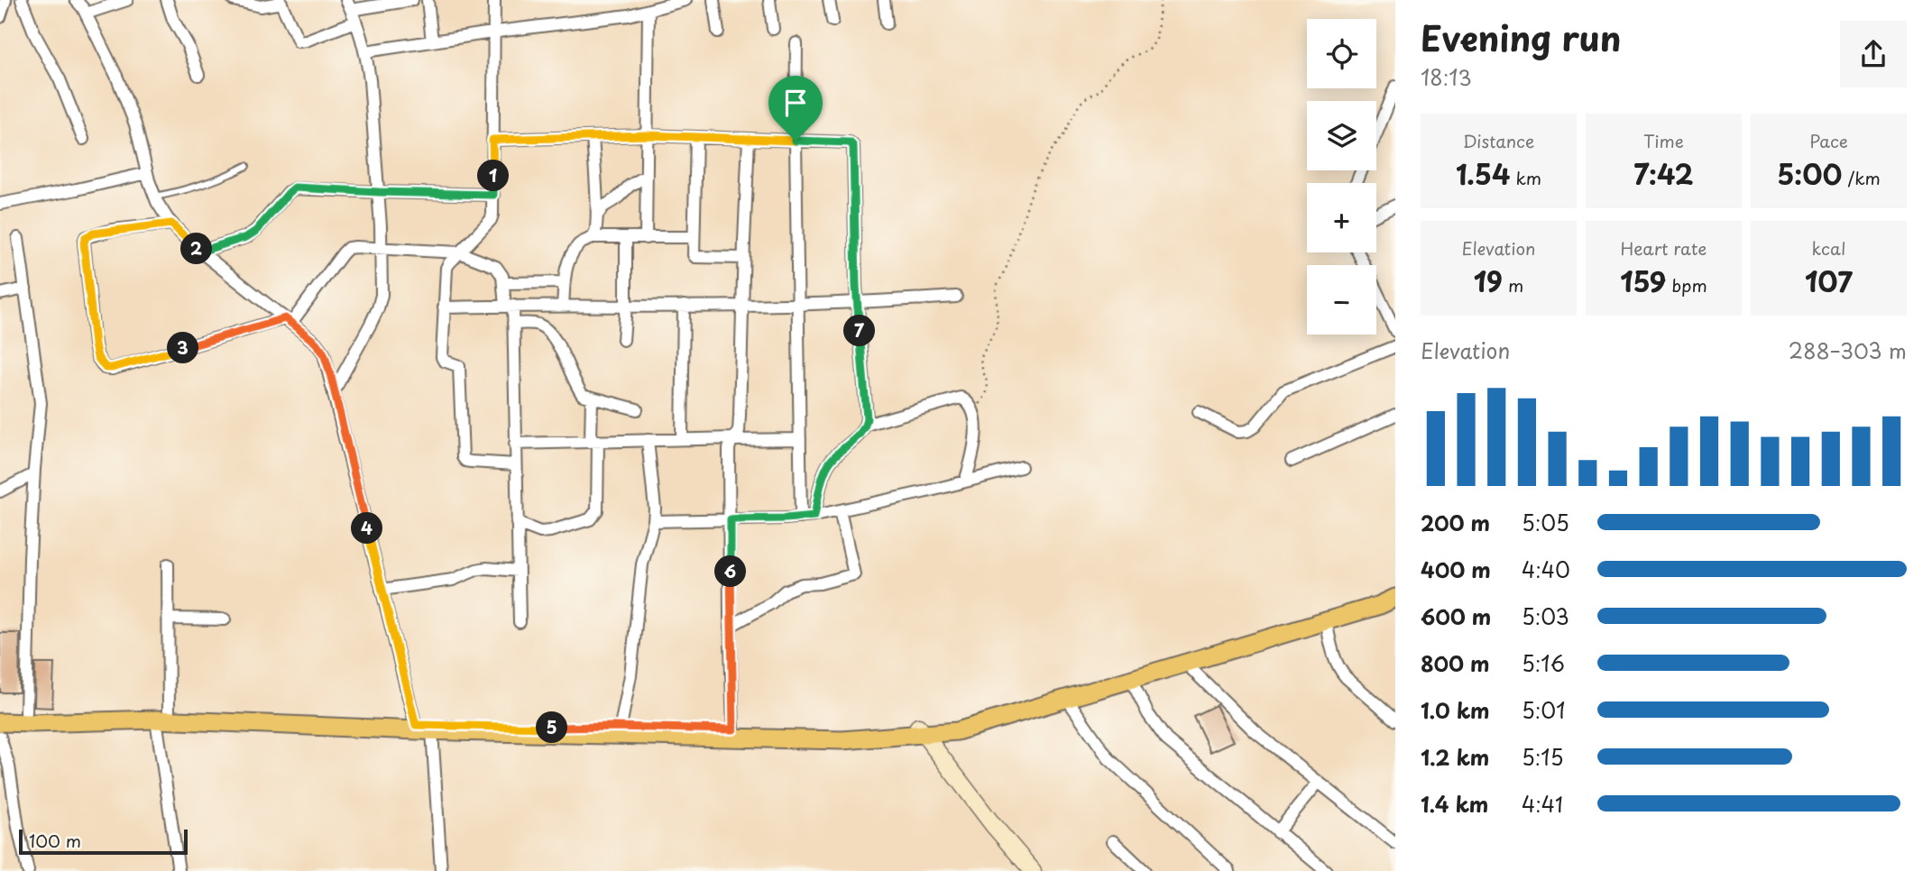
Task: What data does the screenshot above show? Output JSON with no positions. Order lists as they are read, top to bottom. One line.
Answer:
{"scale_bar":"100 m","page":{"heading":["Evening run","18:13"],"map_buttons":["+","−"],"stats":[["Distance","1.54 km"],["Time","7:42"],["Pace","5:00 /km"],["Elevation","19 m"],["Heart rate","159 bpm"],["kcal","107"]],"pins":["1","2","7","3","4","6","5"],"chart":["Elevation","288–303 m"],"list":[{"name":"200 m","note":"5:05"},{"name":"400 m","note":"4:40"},{"name":"600 m","note":"5:03"},{"name":"800 m","note":"5:16"},{"name":"1.0 km","note":"5:01"},{"name":"1.2 km","note":"5:15"},{"name":"1.4 km","note":"4:41"}],"scale":"100 m"}}
